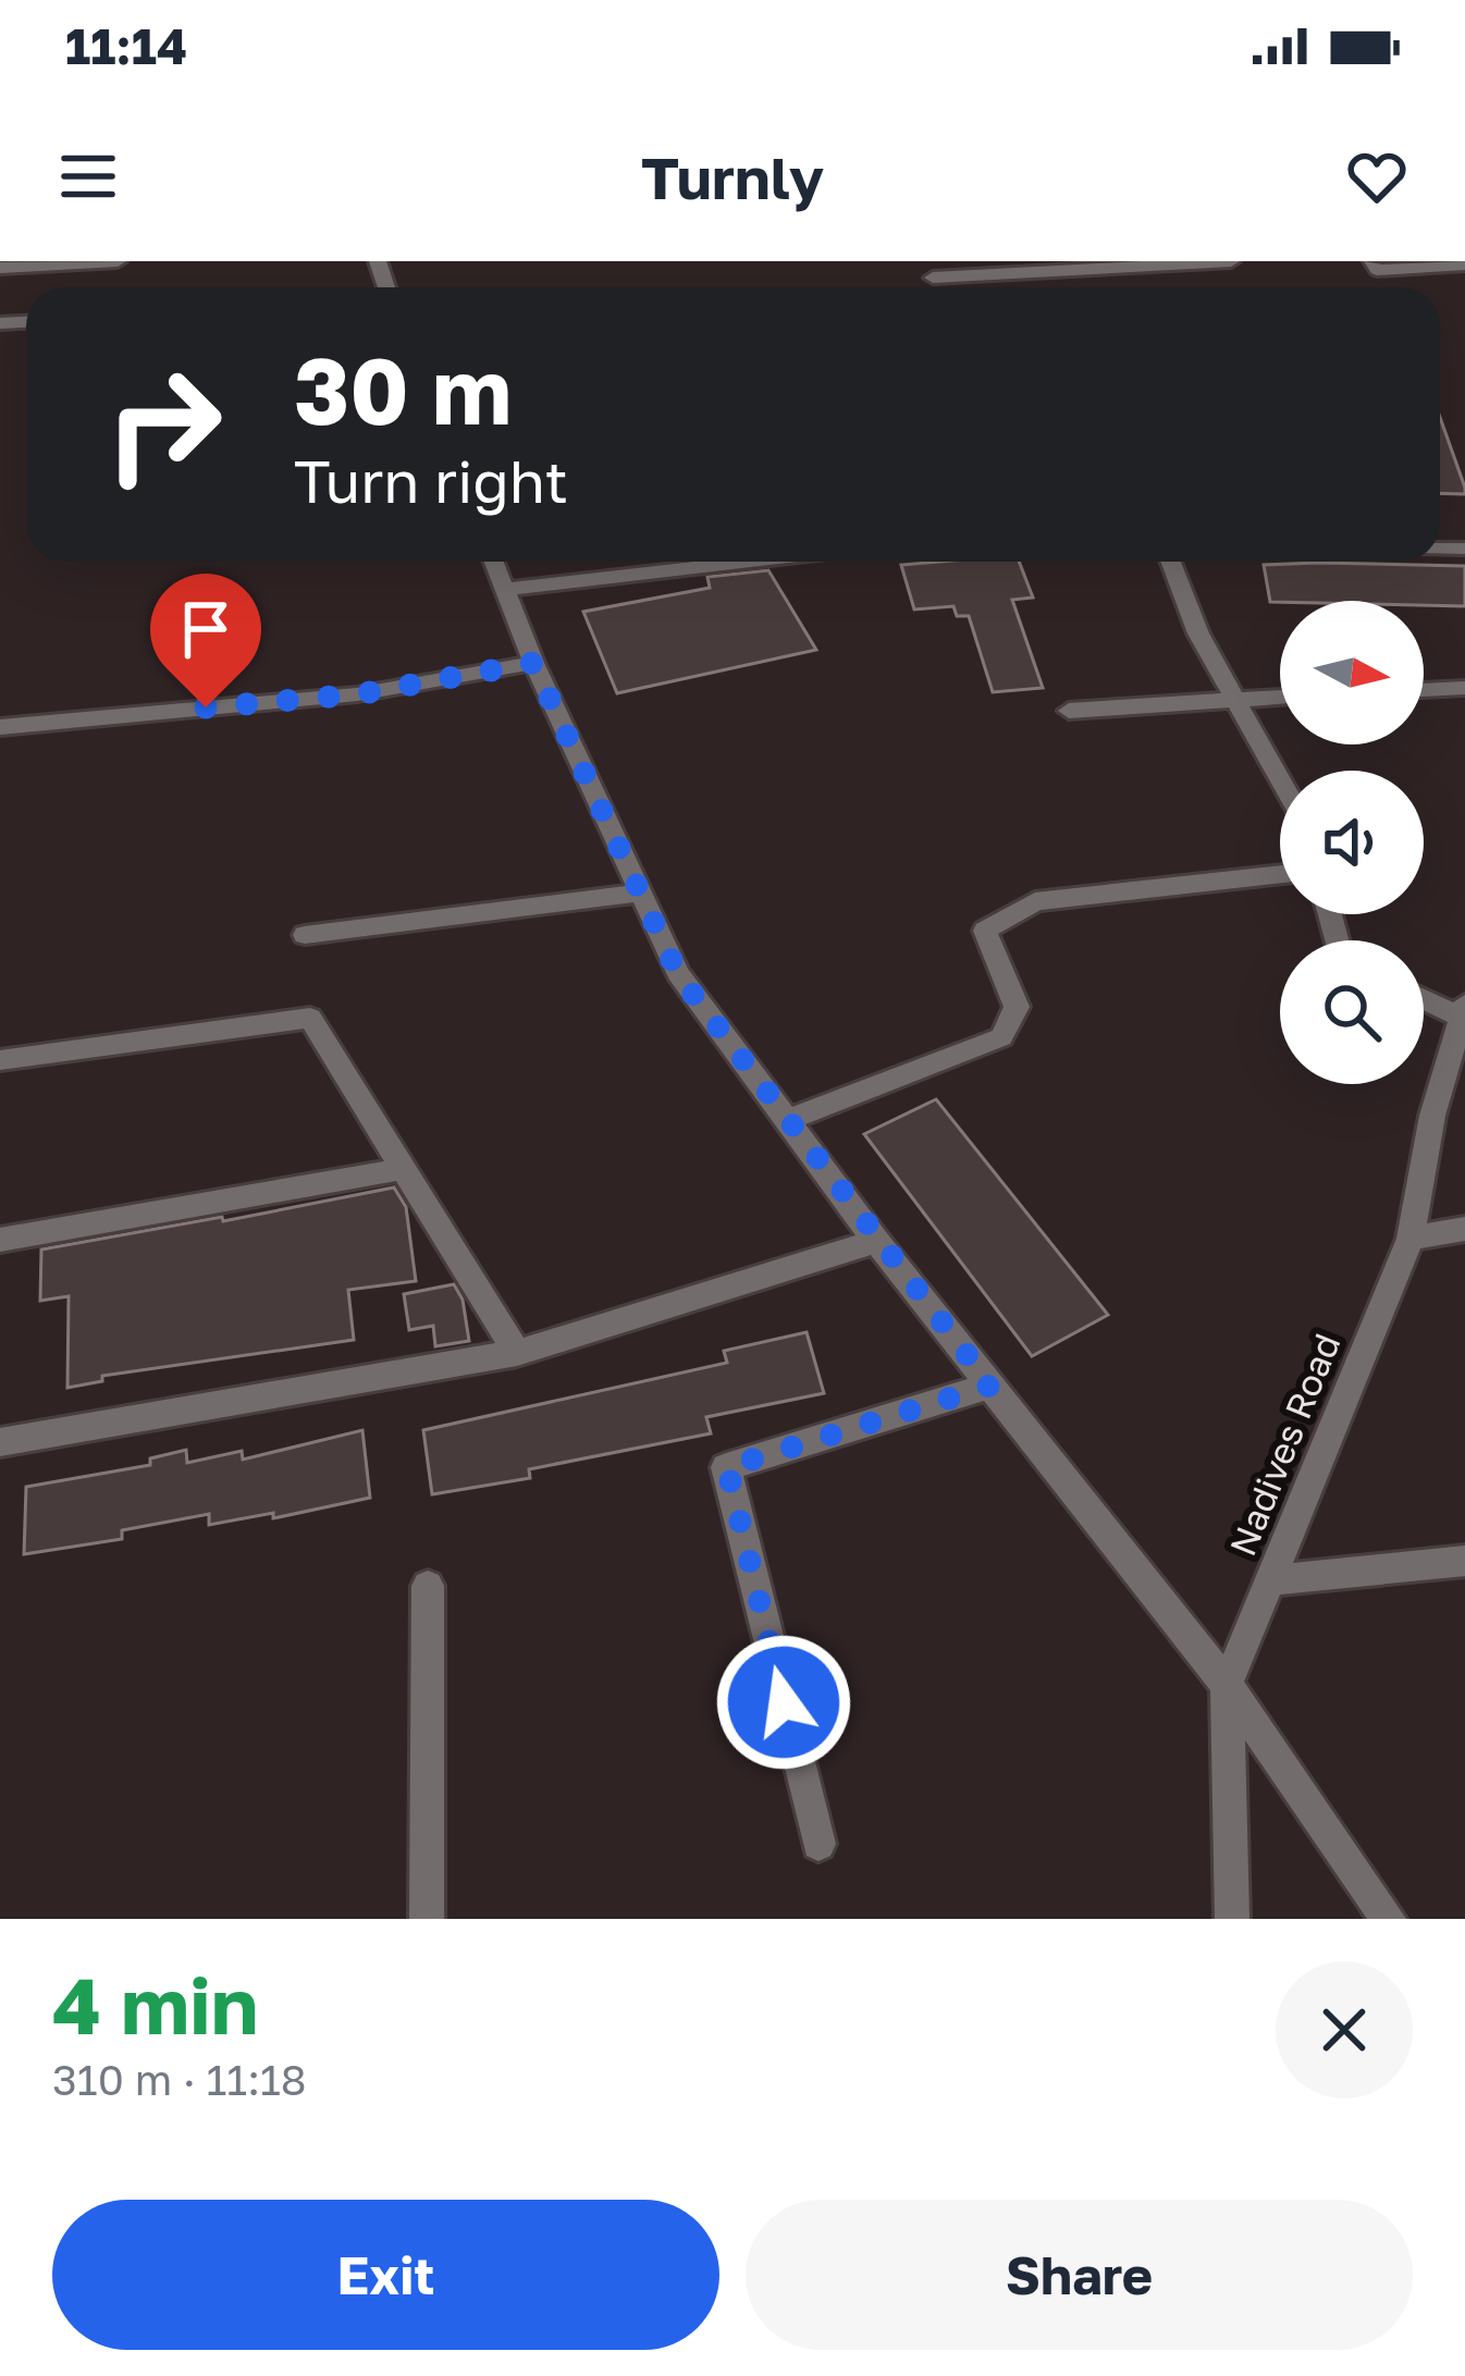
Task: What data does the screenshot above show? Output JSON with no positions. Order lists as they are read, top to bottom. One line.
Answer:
{"streets":{"street":["Nadives Road"]},"north":"right","page":{"status":"11:14","header":"Turnly","turn":["30 m","Turn right"],"heading":["4 min","310 m · 11:18"],"buttons":["Exit","Share"]}}
